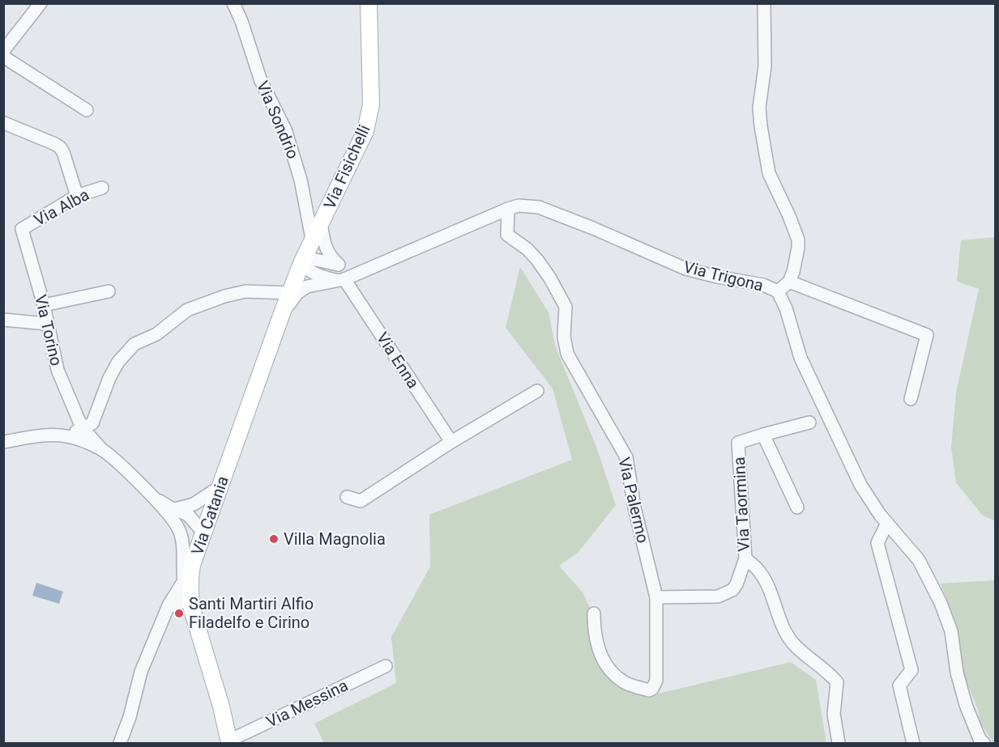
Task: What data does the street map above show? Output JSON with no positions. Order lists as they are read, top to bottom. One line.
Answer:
{"streets":{"main road":["Via Fisichelli","Via Catania"],"street":["Via Sondrio","Via Alba","Via Trigona","Via Torino","Via Enna","Via Palermo","Via Taormina","Via Messina"]},"crossings":[["Via Sondrio","Via Fisichelli"],["Via Fisichelli","Via Catania"],["Via Alba","Via Torino"],["Via Trigona","Via Enna"],["Via Trigona","Via Palermo"],["Via Trigona","Via Catania"],["Via Palermo","Via Taormina"],["Via Catania","Via Messina"]],"places":["Villa Magnolia","Santi Martiri Alfio Filadelfo e Cirino"]}
